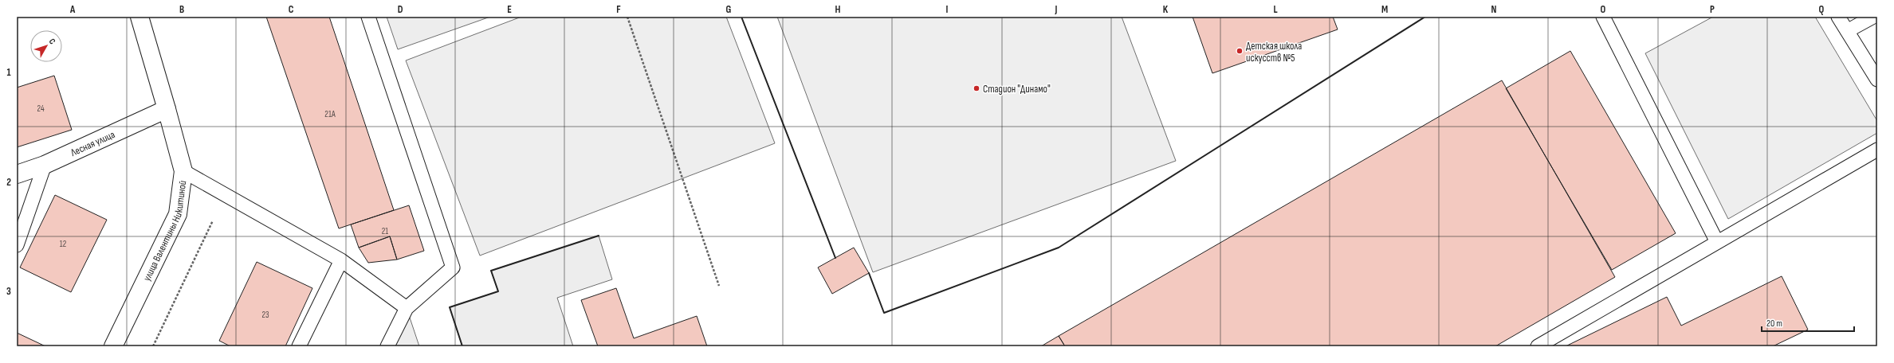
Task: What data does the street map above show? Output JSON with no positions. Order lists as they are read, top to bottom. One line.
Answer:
{"streets":{"street":["Лесная улица","улица Валентины Никитиной"]},"crossings":[["Лесная улица","улица Валентины Никитиной"]],"places":["Детская школа искусств №5","Стадион \"Динамо\""],"house_numbers":["24","21А","21","12","23"],"scale_bar":"20 m","north":"top right","grid":{"columns":["A","B","C","D","E","F","G","H","I","J","K","L","M","N","O","P","Q"],"rows":["1","2","3"]}}
